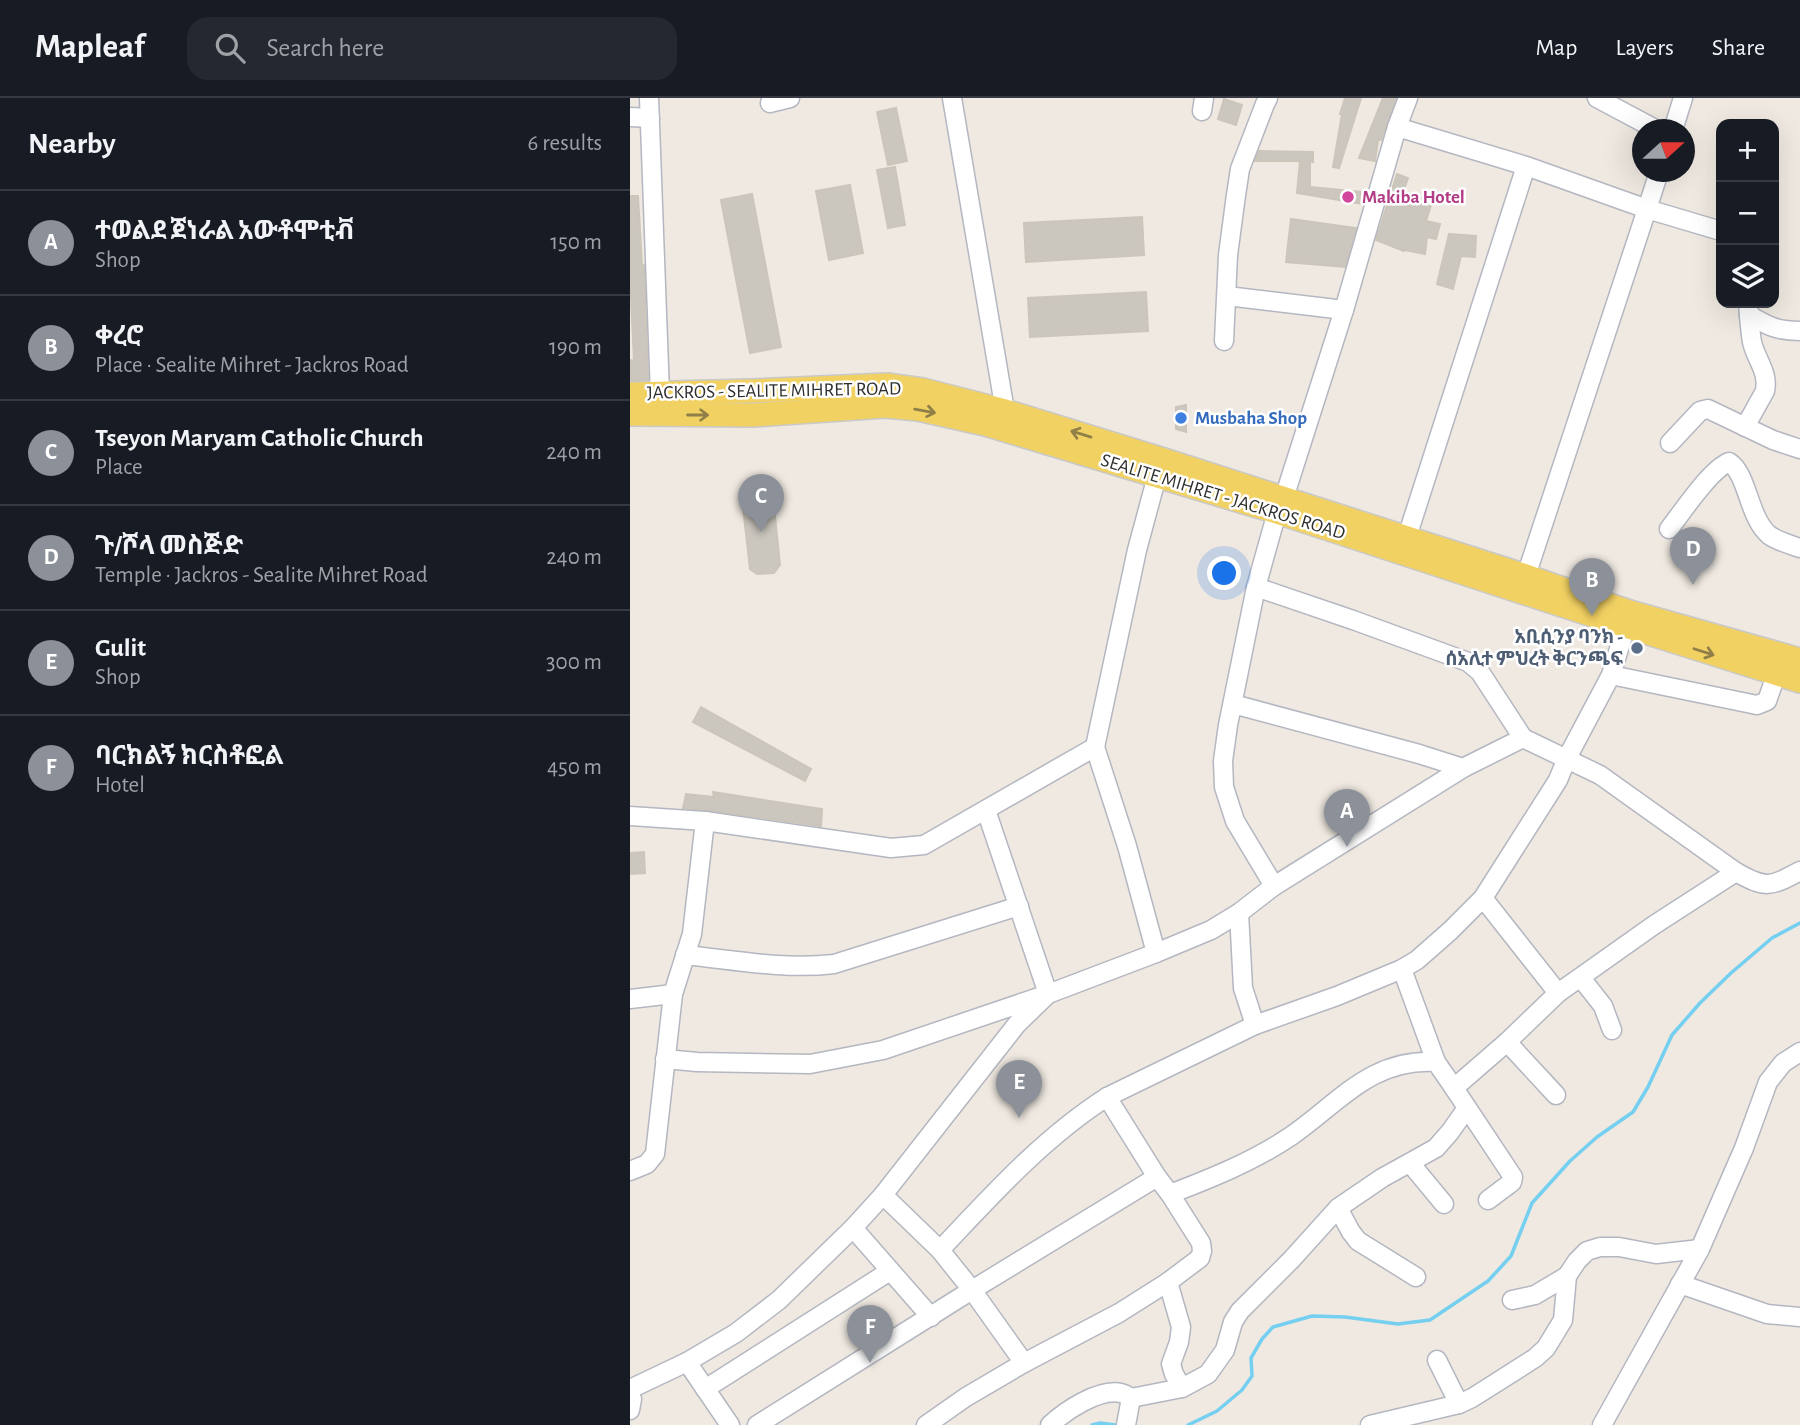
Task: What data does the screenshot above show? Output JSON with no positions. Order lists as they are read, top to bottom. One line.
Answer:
{"streets":{"main road":["JACKROS - SEALITE MIHRET ROAD","SEALITE MIHRET - JACKROS ROAD"]},"crossings":[["JACKROS - SEALITE MIHRET ROAD","SEALITE MIHRET - JACKROS ROAD"]],"one_way":["SEALITE MIHRET - JACKROS ROAD"],"places":["Makiba Hotel","Musbaha Shop","አቢሲንያ ባንክ - ሰአሊተ ምህረት ቅርንጫፍ"],"north":"right","page":{"header":"Mapleaf","search":"Search here","nav":["Map","Layers","Share"],"heading":["Nearby","6 results"],"map_buttons":["+","−"],"list":[{"mark":"A","name":"ተወልደ ጀነራል አውቶሞቲቭ","note":"Shop","value":"150 m"},{"mark":"B","name":"ቀረሮ","note":"Place · Sealite Mihret - Jackros Road","value":"190 m"},{"mark":"C","name":"Tseyon Maryam Catholic Church","note":"Place","value":"240 m"},{"mark":"D","name":"ጉ/ሾላ መስጅድ","note":"Temple · Jackros - Sealite Mihret Road","value":"240 m"},{"mark":"E","name":"Gulit","note":"Shop","value":"300 m"},{"mark":"F","name":"ባርክልኝ ክርስቶፎል","note":"Hotel","value":"450 m"}],"pins":["C","D","B","A","E","F"]}}
